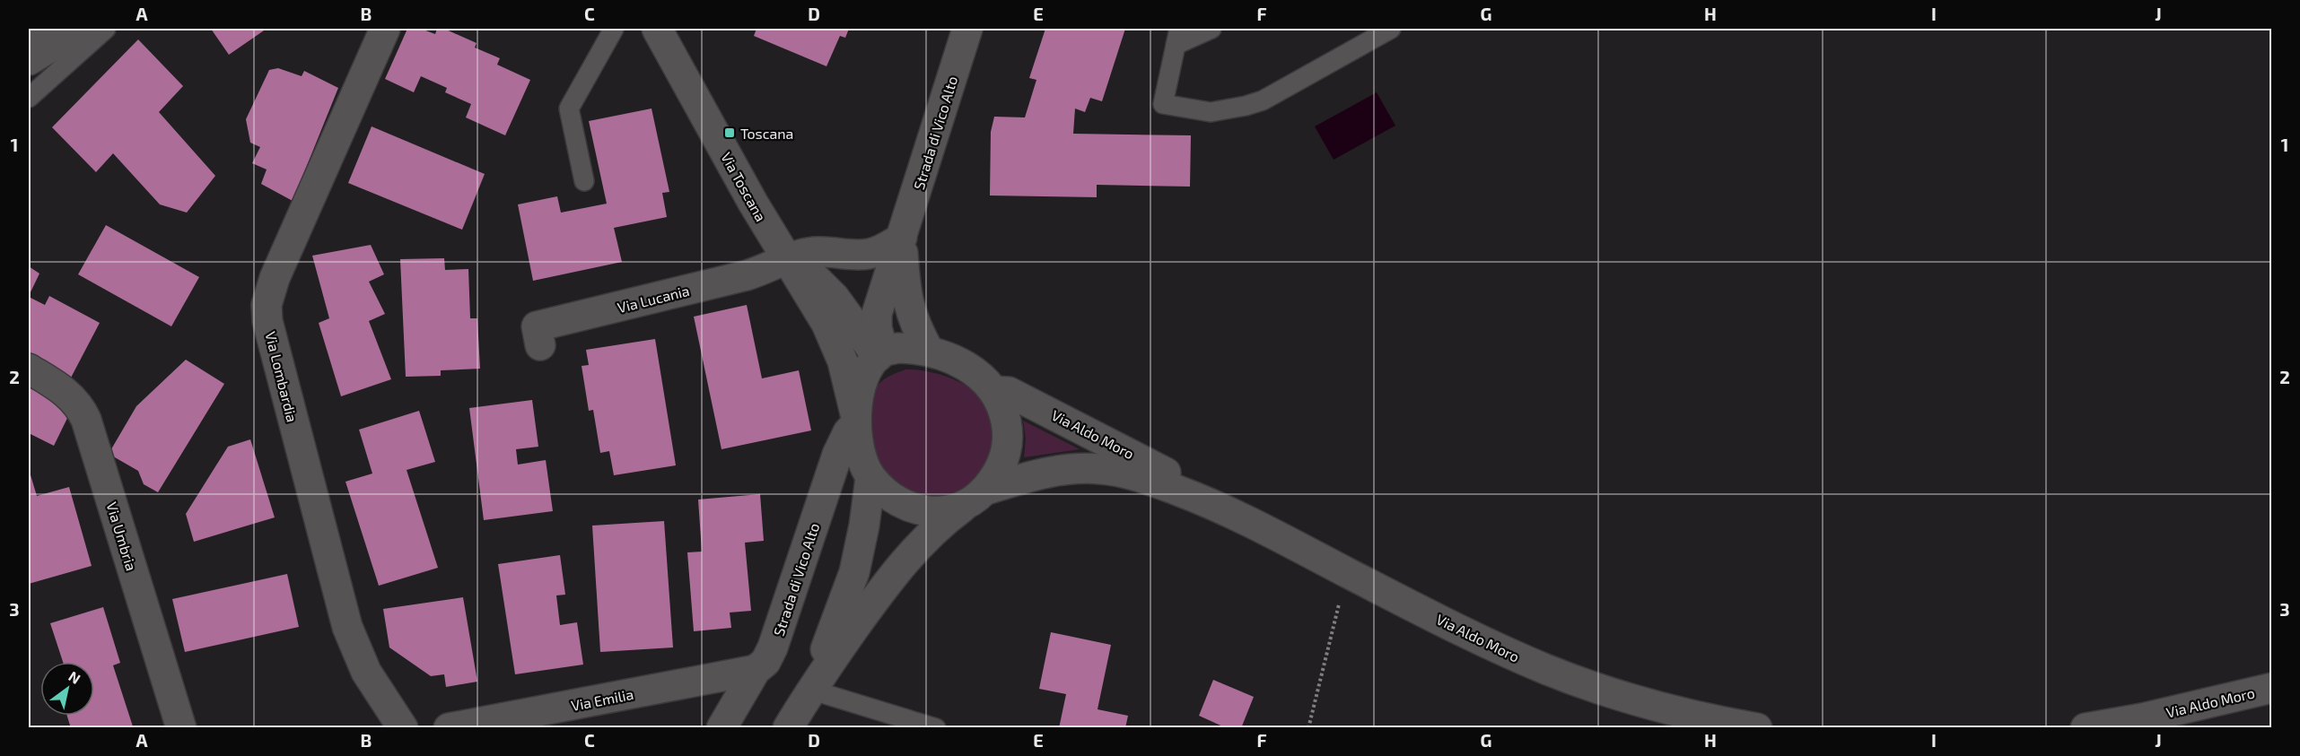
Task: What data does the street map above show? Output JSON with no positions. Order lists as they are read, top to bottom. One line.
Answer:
{"streets":{"street":["Strada di Vico Alto","Via Toscana","Via Lucania","Via Lombardia","Via Aldo Moro","Via Umbria","Via Emilia"]},"crossings":[["Strada di Vico Alto","Via Toscana"],["Strada di Vico Alto","Via Aldo Moro"],["Strada di Vico Alto","Via Emilia"],["Via Toscana","Via Lucania"],["Via Toscana","Via Aldo Moro"]],"places":{"transit":["Toscana"]},"north":"top right","grid":{"columns":["A","B","C","D","E","F","G","H","I","J"],"rows":["1","2","3"]}}
